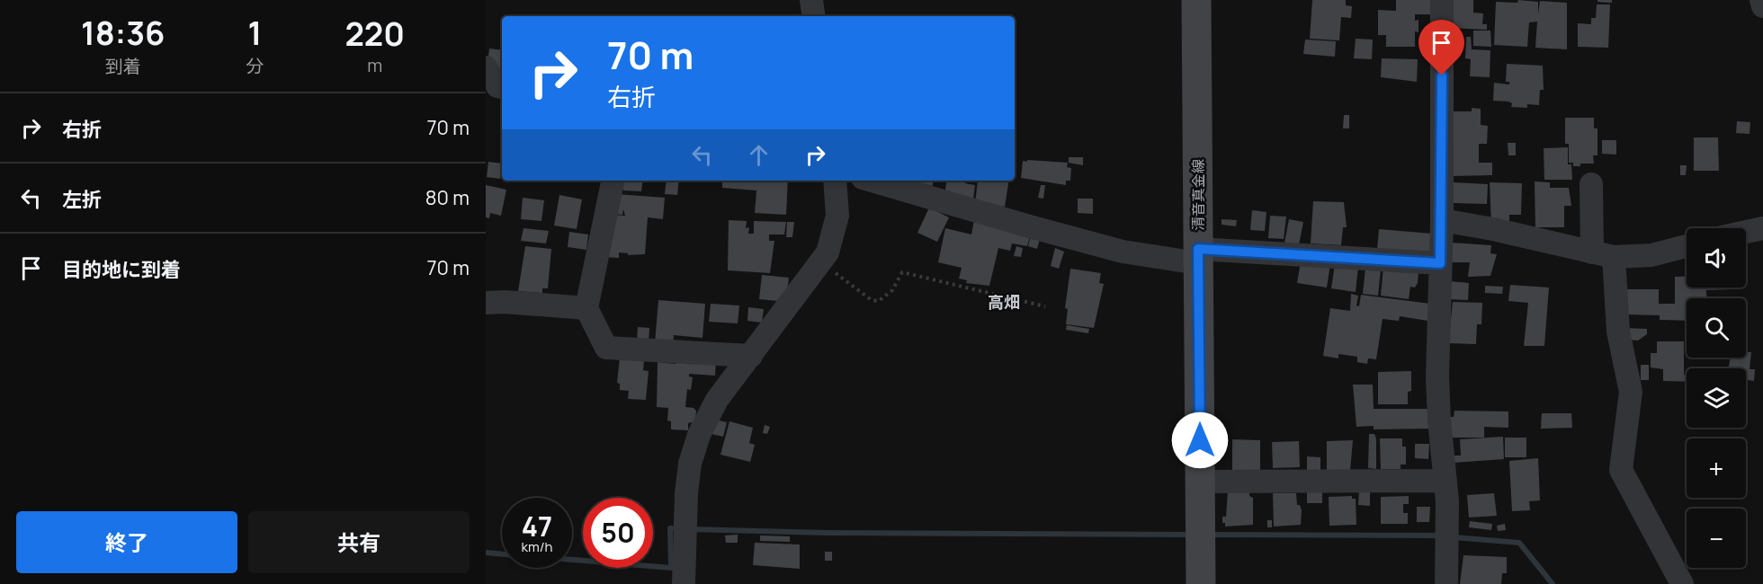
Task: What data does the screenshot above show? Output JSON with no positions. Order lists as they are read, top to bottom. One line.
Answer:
{"streets":{"main road":["清音真金線"]},"districts":["高畑"],"page":{"eta":["18:36","到着","1","分","220","m"],"turn":["70 m","右折"],"list":[{"name":"右折","value":"70 m"},{"name":"左折","value":"80 m"},{"name":"目的地に到着","value":"70 m"}],"map_buttons":["+","−"],"speed":"47 km/h","limit":"50","buttons":["終了","共有"]}}
